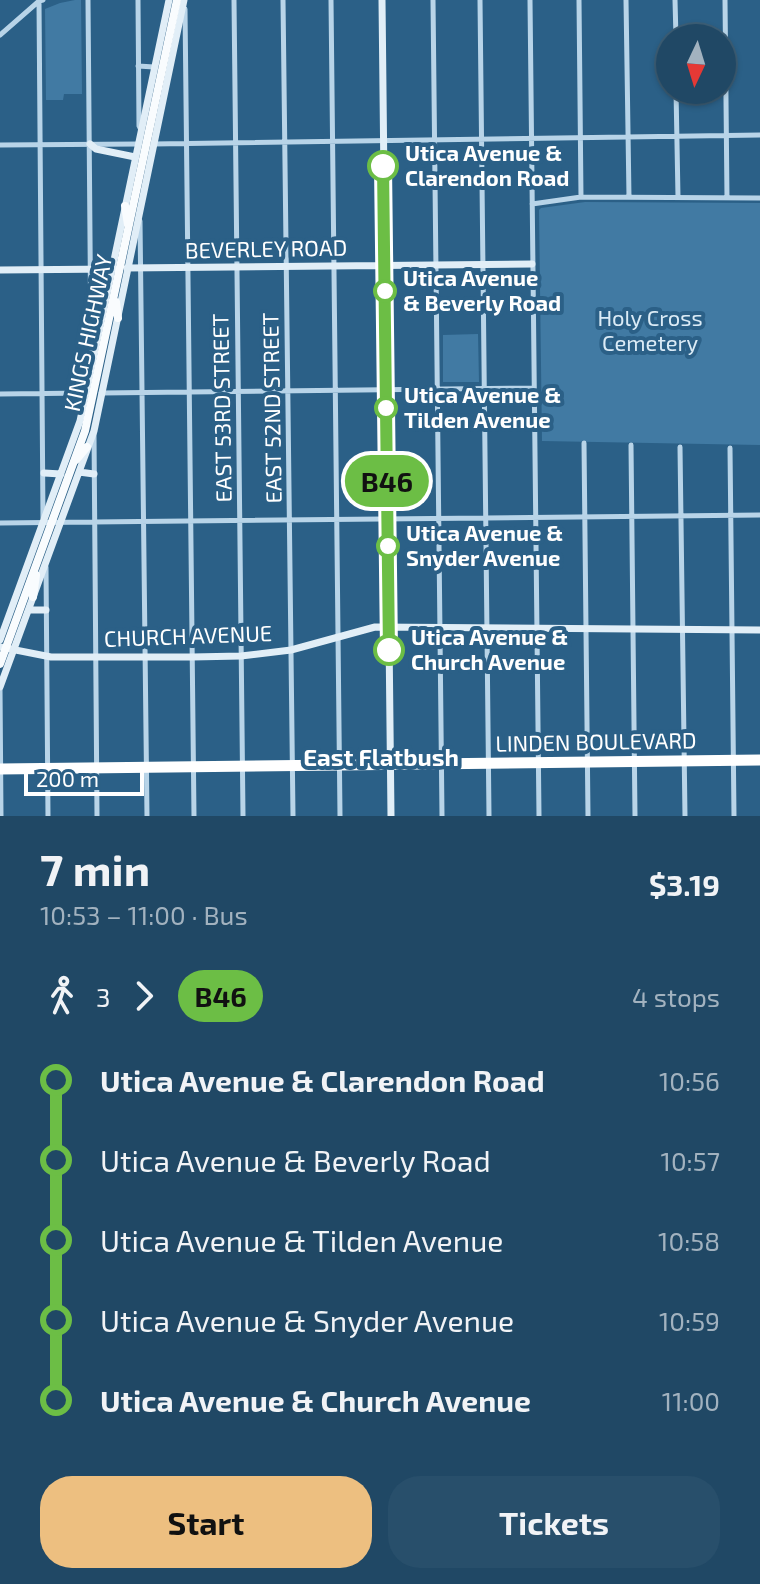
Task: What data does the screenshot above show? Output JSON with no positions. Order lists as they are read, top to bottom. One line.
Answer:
{"streets":{"highway":["LINDEN BOULEVARD"],"main road":["KINGS HIGHWAY"],"street":["BEVERLEY ROAD","EAST 53RD STREET","EAST 52ND STREET","CHURCH AVENUE"]},"crossings":[["BEVERLEY ROAD","KINGS HIGHWAY"],["BEVERLEY ROAD","EAST 53RD STREET"],["BEVERLEY ROAD","EAST 52ND STREET"],["KINGS HIGHWAY","CHURCH AVENUE"],["EAST 53RD STREET","CHURCH AVENUE"],["EAST 53RD STREET","LINDEN BOULEVARD"],["EAST 52ND STREET","CHURCH AVENUE"],["EAST 52ND STREET","LINDEN BOULEVARD"]],"districts":["East Flatbush"],"parks":["Holy Cross Cemetery"],"places":["Utica Avenue & Clarendon Road","Utica Avenue & Beverly Road","Utica Avenue & Tilden Avenue","Utica Avenue & Snyder Avenue","Utica Avenue & Church Avenue"],"lines":["bus line B46"],"scale_bar":"200 m","north":"bottom","page":{"on_map":"B46","scale":"200 m","heading":["7 min","10:53 – 11:00 · Bus","$3.19"],"legs":["3","B46","4 stops"],"list":[{"name":"Utica Avenue & Clarendon Road","value":"10:56"},{"name":"Utica Avenue & Beverly Road","value":"10:57"},{"name":"Utica Avenue & Tilden Avenue","value":"10:58"},{"name":"Utica Avenue & Snyder Avenue","value":"10:59"},{"name":"Utica Avenue & Church Avenue","value":"11:00"}],"buttons":["Start","Tickets"]}}
